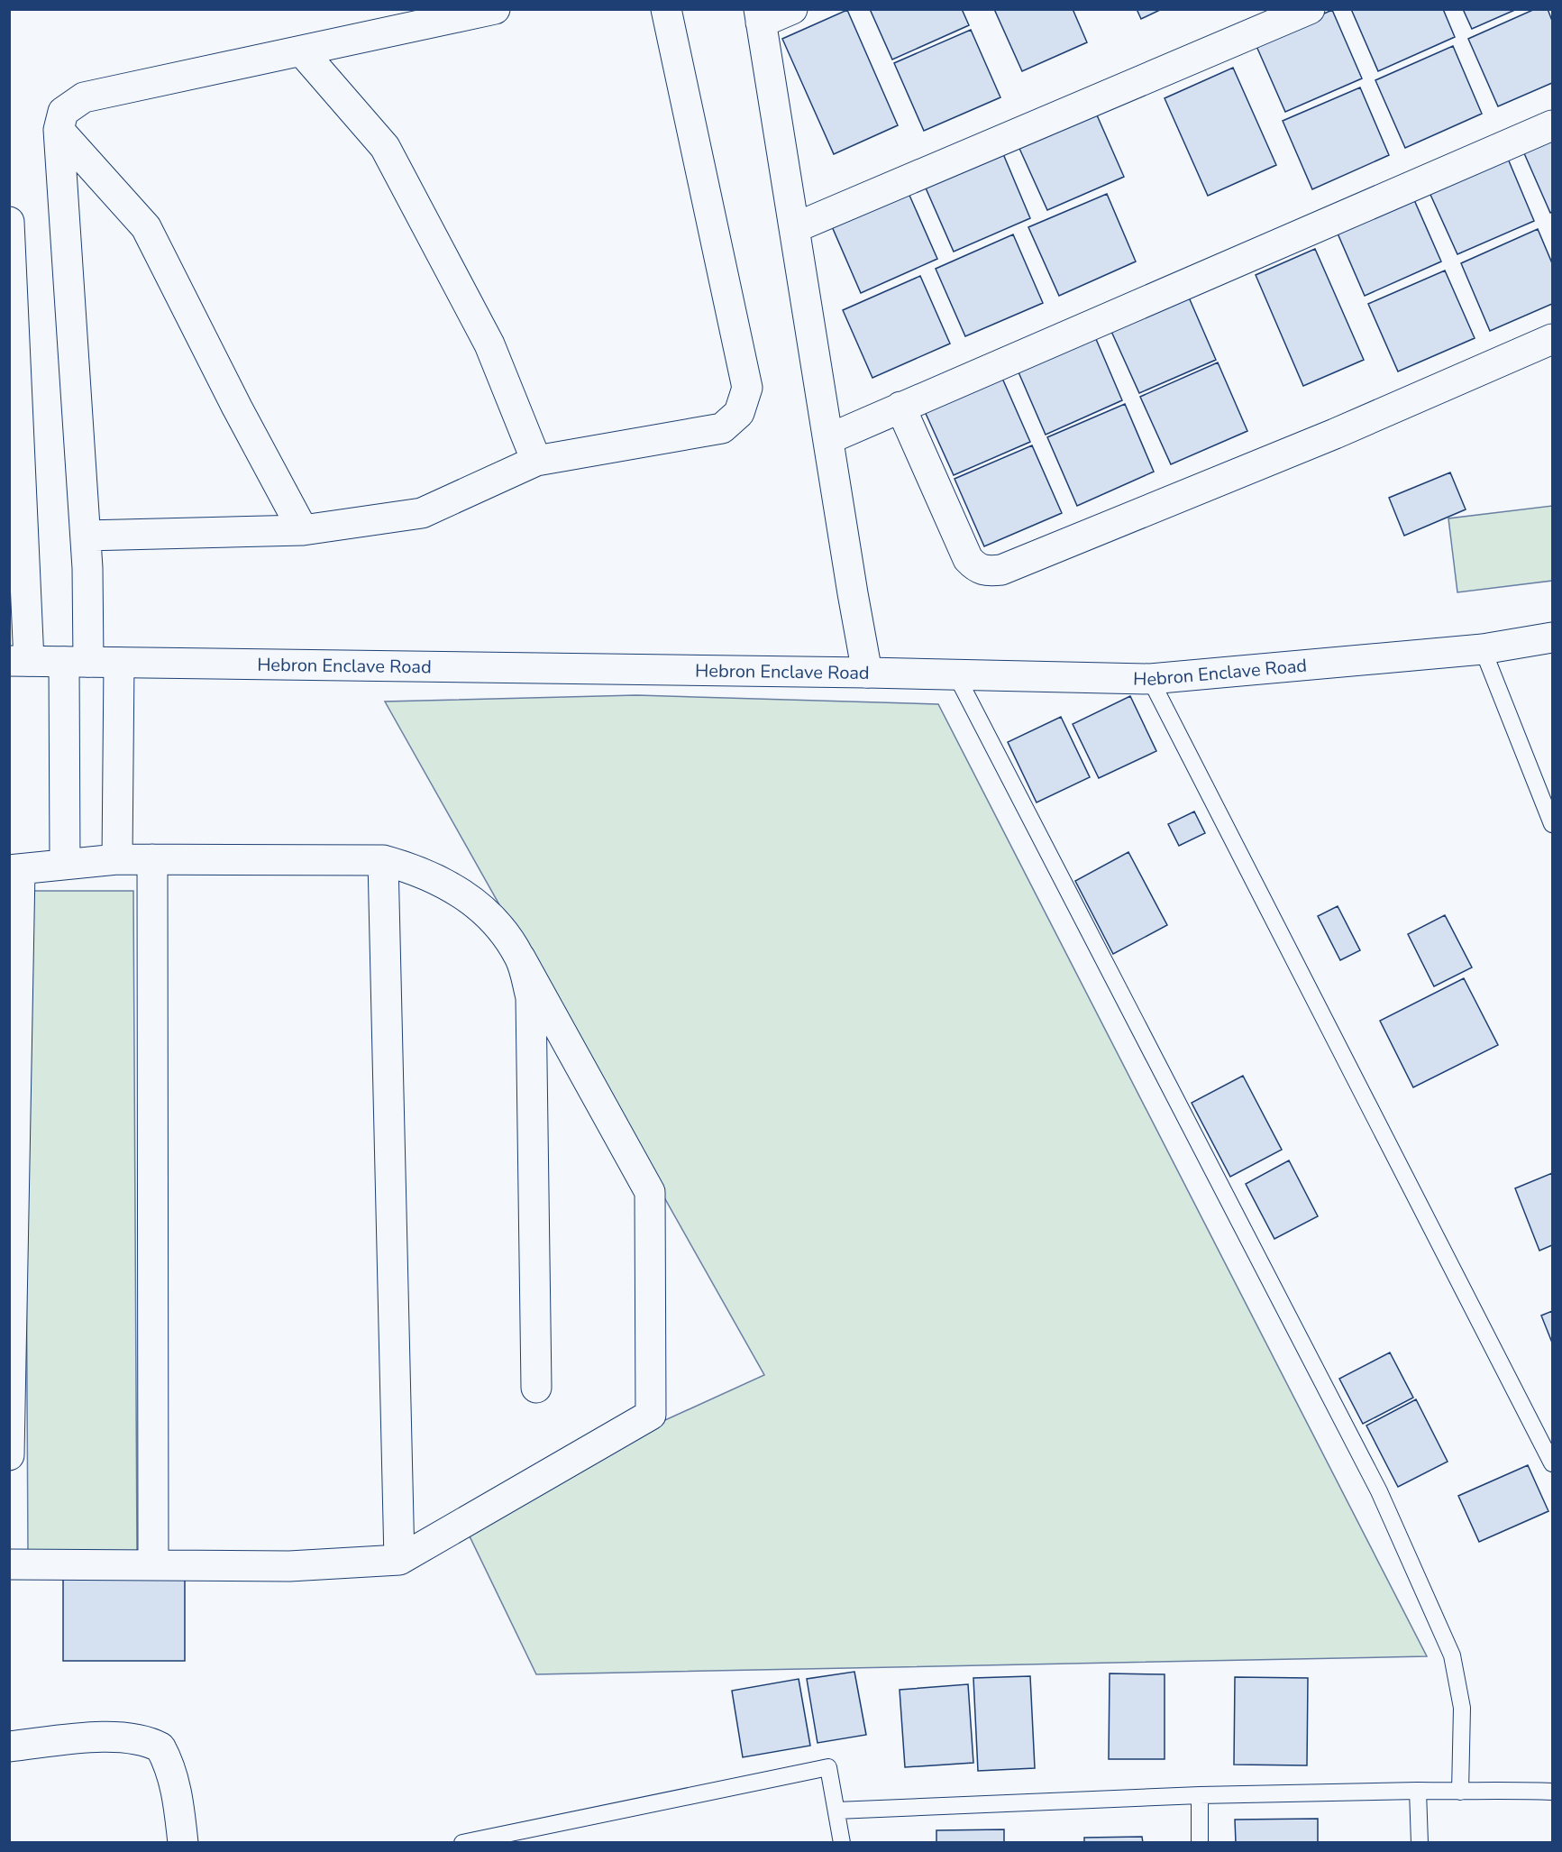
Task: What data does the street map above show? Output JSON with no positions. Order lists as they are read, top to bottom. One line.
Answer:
{"streets":{"street":["Hebron Enclave Road"]}}
